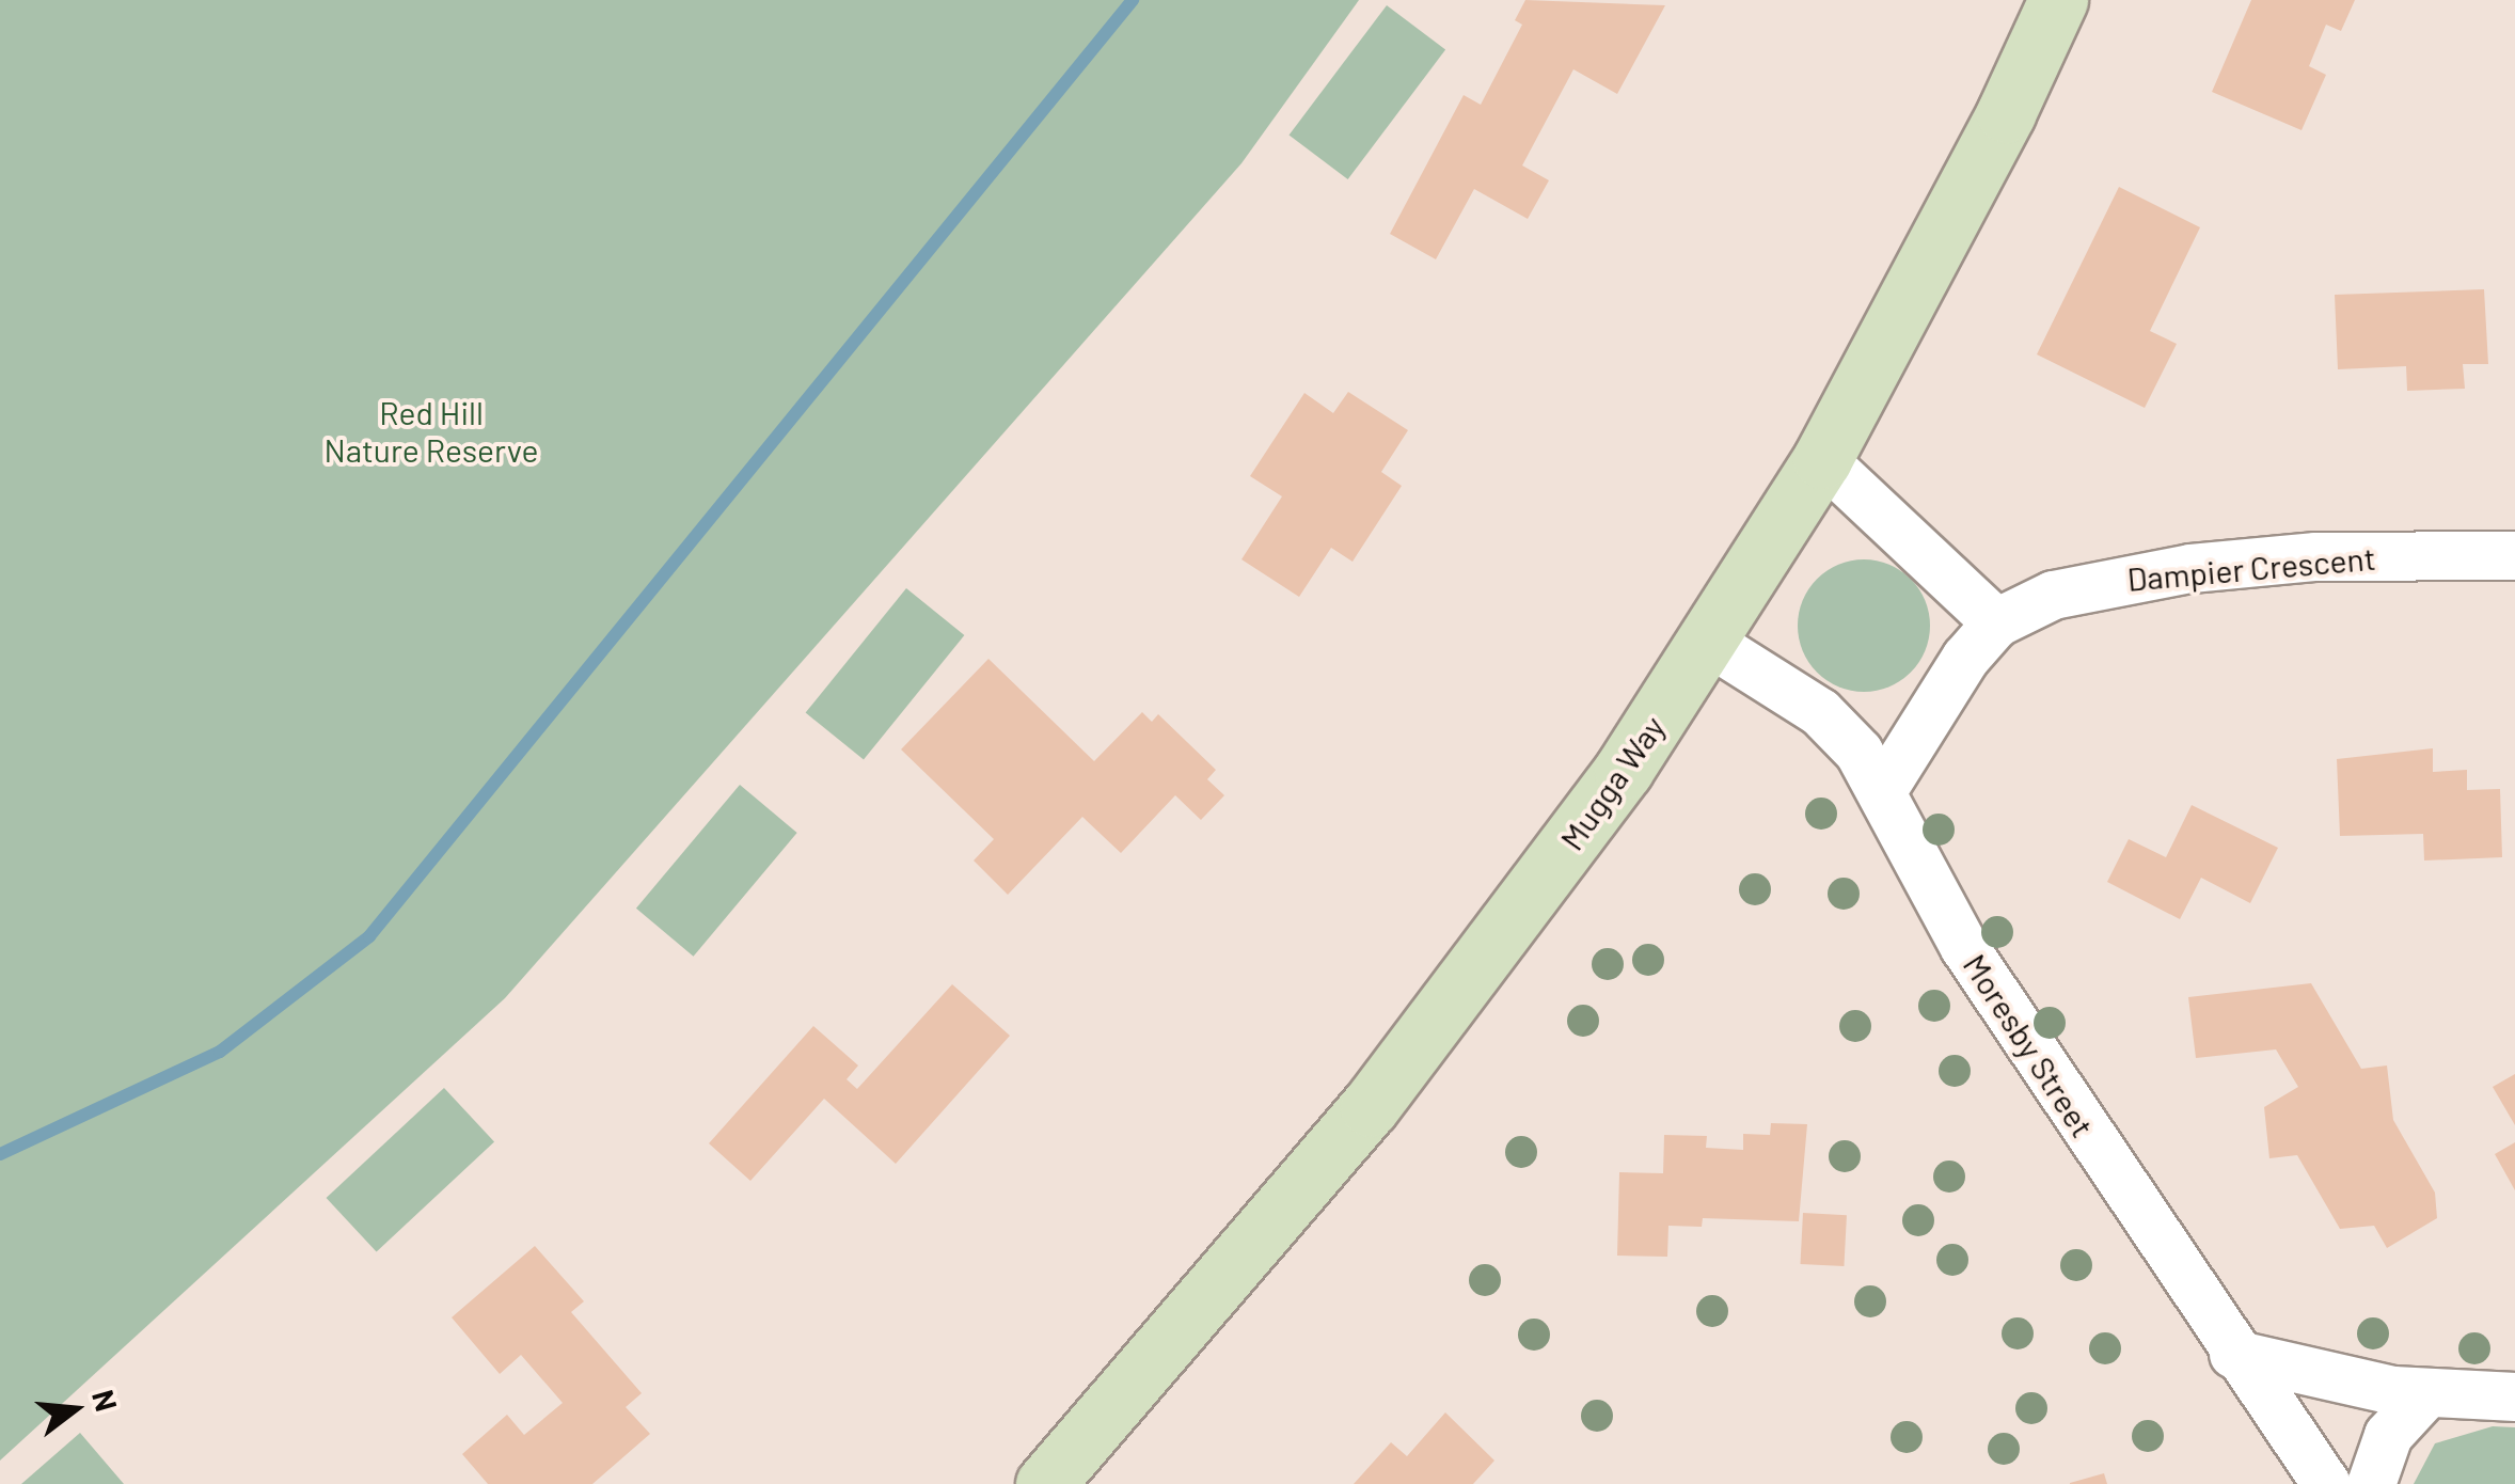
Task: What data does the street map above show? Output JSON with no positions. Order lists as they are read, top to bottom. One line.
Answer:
{"streets":{"main road":["Mugga Way"],"street":["Dampier Crescent","Moresby Street"]},"crossings":[["Dampier Crescent","Moresby Street"],["Mugga Way","Moresby Street"]],"parks":["Red Hill Nature Reserve"],"north":"right"}
